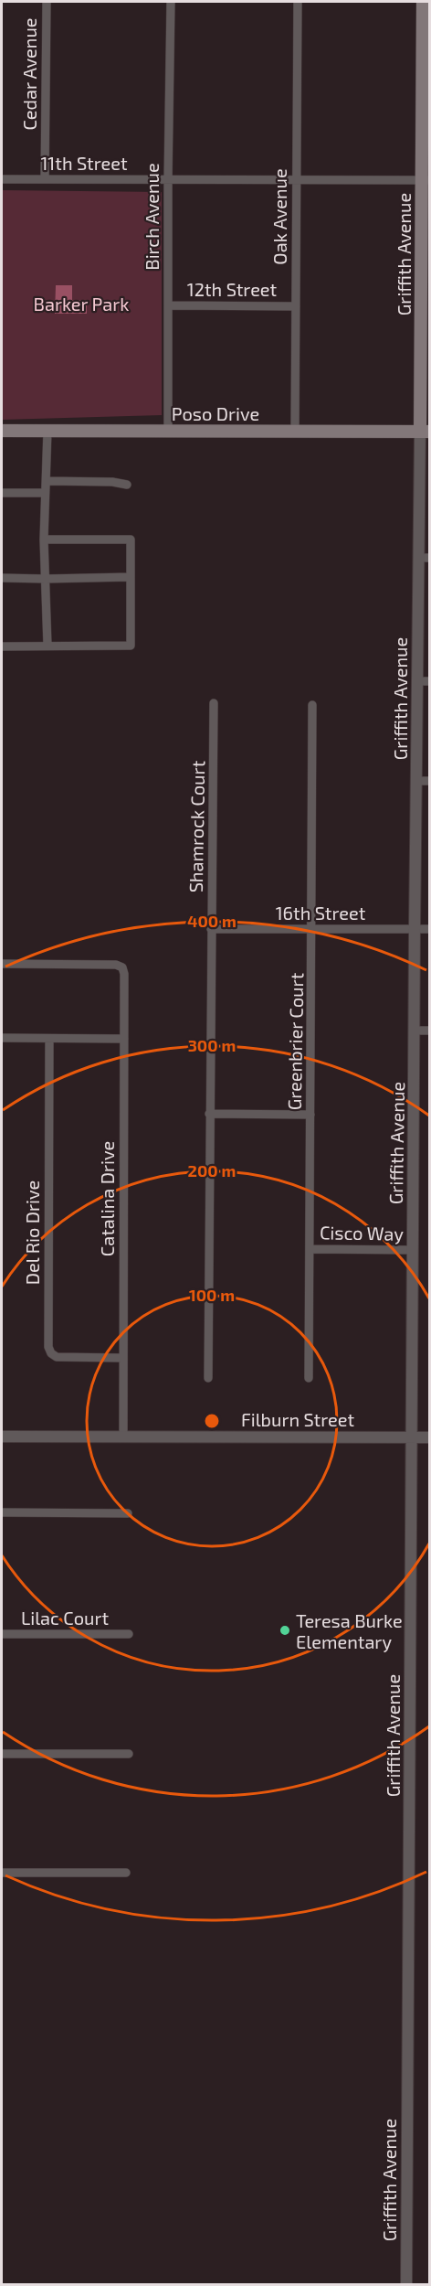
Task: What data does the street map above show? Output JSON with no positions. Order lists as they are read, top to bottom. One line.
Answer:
{"streets":{"main road":["Griffith Avenue","Poso Drive"],"street":["Cedar Avenue","11th Street","Birch Avenue","Oak Avenue","12th Street","Shamrock Court","16th Street","Greenbrier Court","Catalina Drive","Del Rio Drive","Cisco Way","Filburn Street","Lilac Court"]},"crossings":[["Cedar Avenue","11th Street"],["11th Street","Birch Avenue"],["11th Street","Oak Avenue"],["11th Street","Griffith Avenue"],["Birch Avenue","12th Street"],["Birch Avenue","Poso Drive"],["Oak Avenue","12th Street"],["Oak Avenue","Poso Drive"],["Griffith Avenue","Poso Drive"],["Griffith Avenue","16th Street"],["Griffith Avenue","Cisco Way"],["Griffith Avenue","Filburn Street"],["Shamrock Court","16th Street"],["16th Street","Greenbrier Court"],["Greenbrier Court","Cisco Way"],["Catalina Drive","Del Rio Drive"],["Catalina Drive","Filburn Street"]],"parks":["Barker Park"],"places":["Teresa Burke Elementary"],"rings":["400 m","300 m","200 m","100 m"]}
